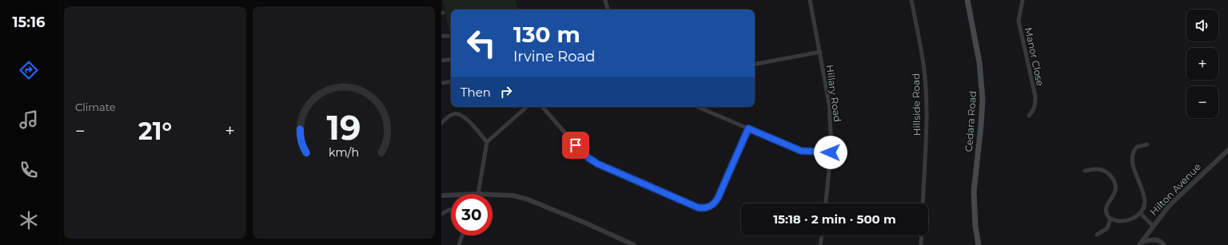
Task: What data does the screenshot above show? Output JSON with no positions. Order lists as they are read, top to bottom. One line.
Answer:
{"streets":{"main road":["Cedara Road"],"street":["Manor Close","Hillary Road","Hillside Road","Hilton Avenue"]},"page":{"tabs":"15:16","tile":"Climate","map_buttons":["+","−"],"turn":["130 m","Irvine Road"],"then":"Then","heat":["−","21°","+"],"limit":"30","trip":"15:18 · 2 min · 500 m","gauge":["19","km/h"]}}
